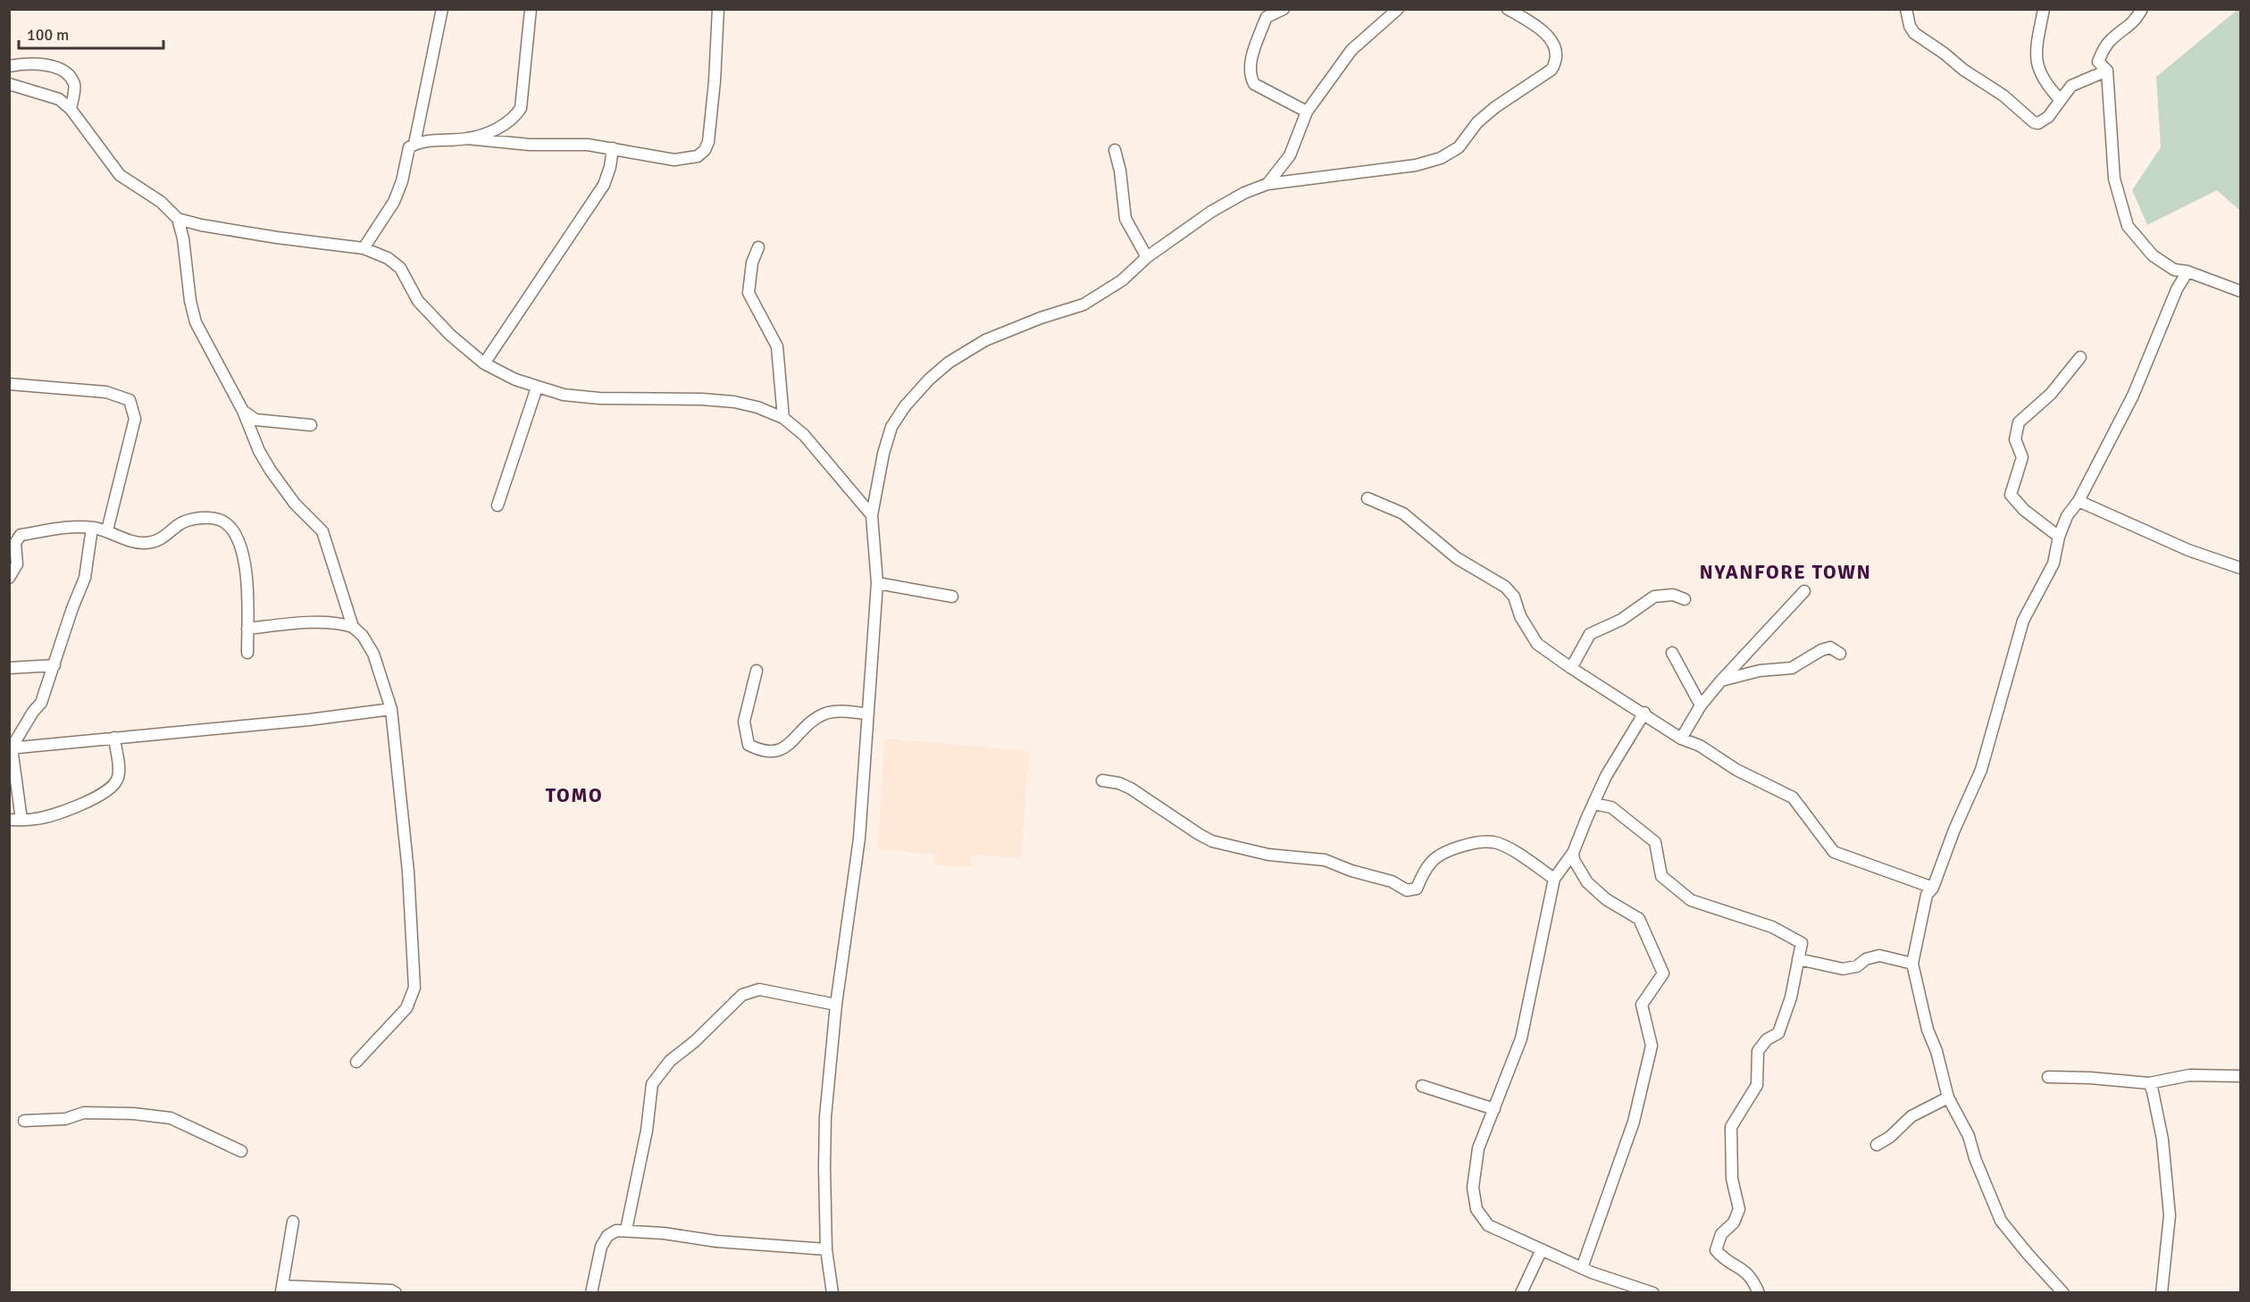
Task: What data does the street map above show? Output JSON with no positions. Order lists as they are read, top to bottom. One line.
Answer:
{"districts":["NYANFORE TOWN","TOMO"],"scale_bar":"100 m"}
